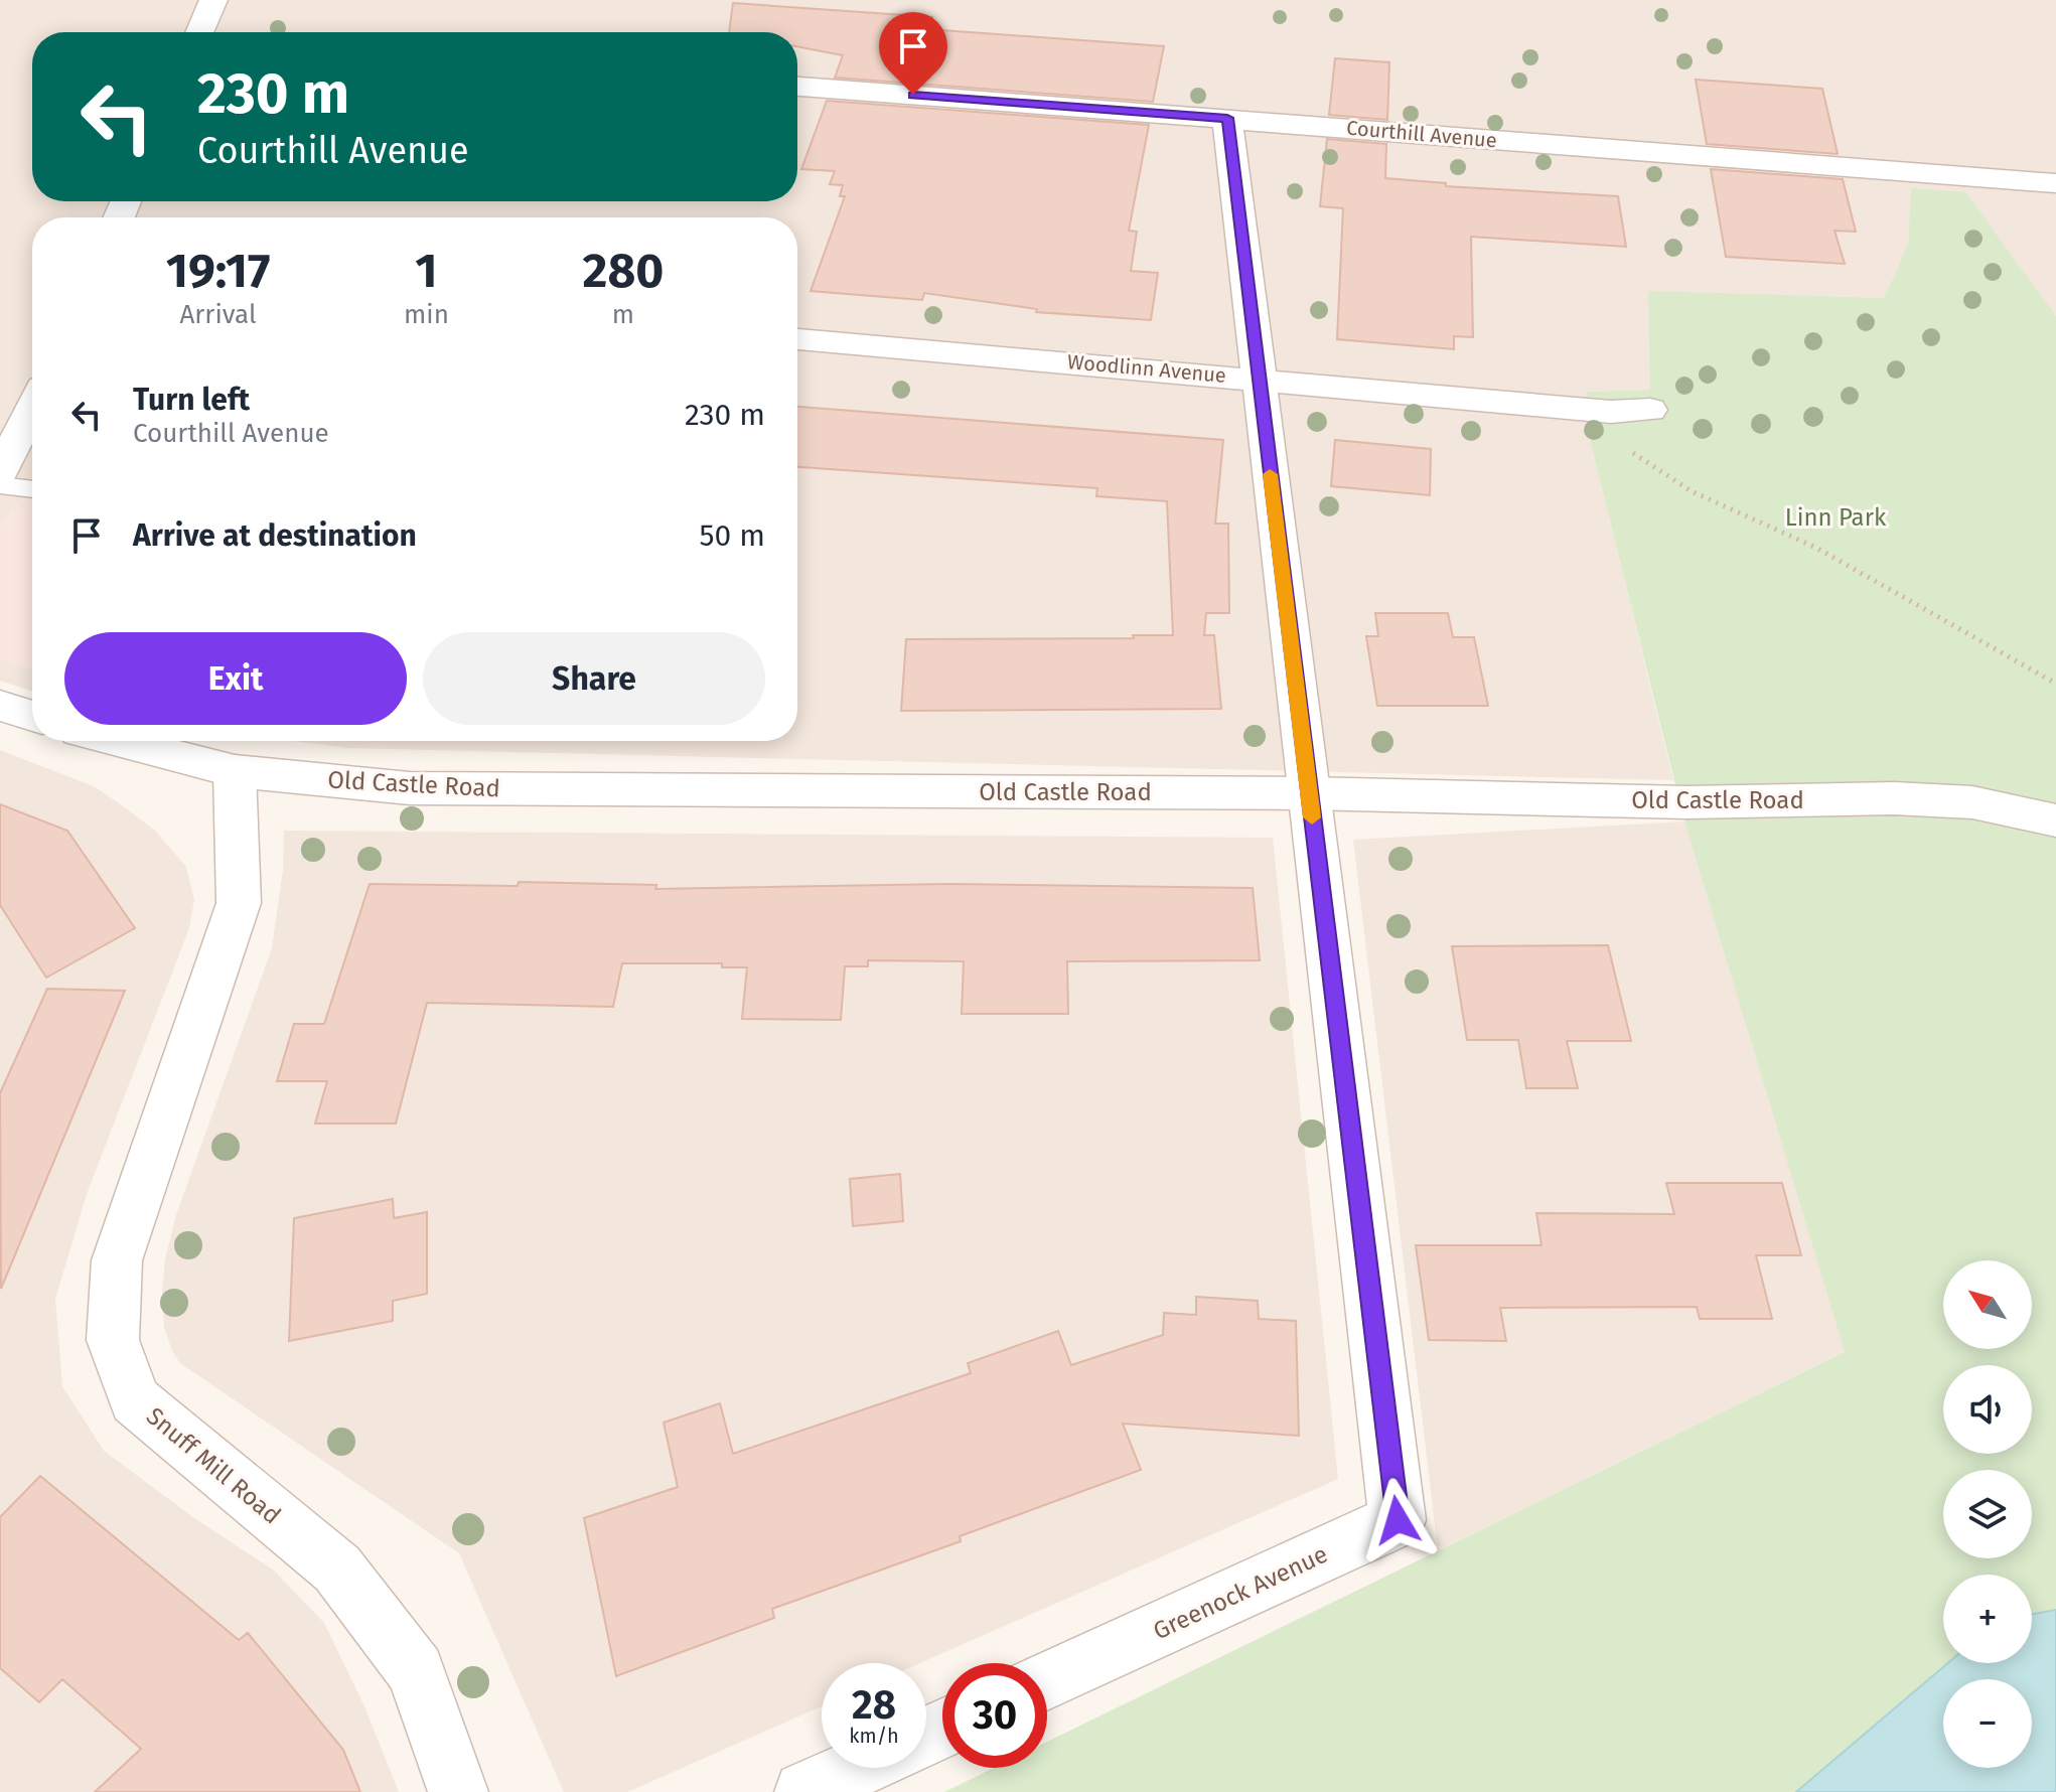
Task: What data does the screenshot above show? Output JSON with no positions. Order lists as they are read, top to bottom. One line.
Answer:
{"streets":{"street":["Courthill Avenue","Woodlinn Avenue","Old Castle Road","Snuff Mill Road","Greenock Avenue"]},"crossings":[["Courthill Avenue","Greenock Avenue"],["Woodlinn Avenue","Greenock Avenue"],["Old Castle Road","Snuff Mill Road"],["Old Castle Road","Greenock Avenue"]],"parks":["Linn Park"],"north":"top left","page":{"turn":["230 m","Courthill Avenue"],"eta":["19:17","Arrival","1","min","280","m"],"list":[{"name":"Turn left","note":"Courthill Avenue","value":"230 m"},{"name":"Arrive at destination","value":"50 m"}],"buttons":["Exit","Share"],"map_buttons":["+","−"],"speed":"28 km/h","limit":"30"}}
